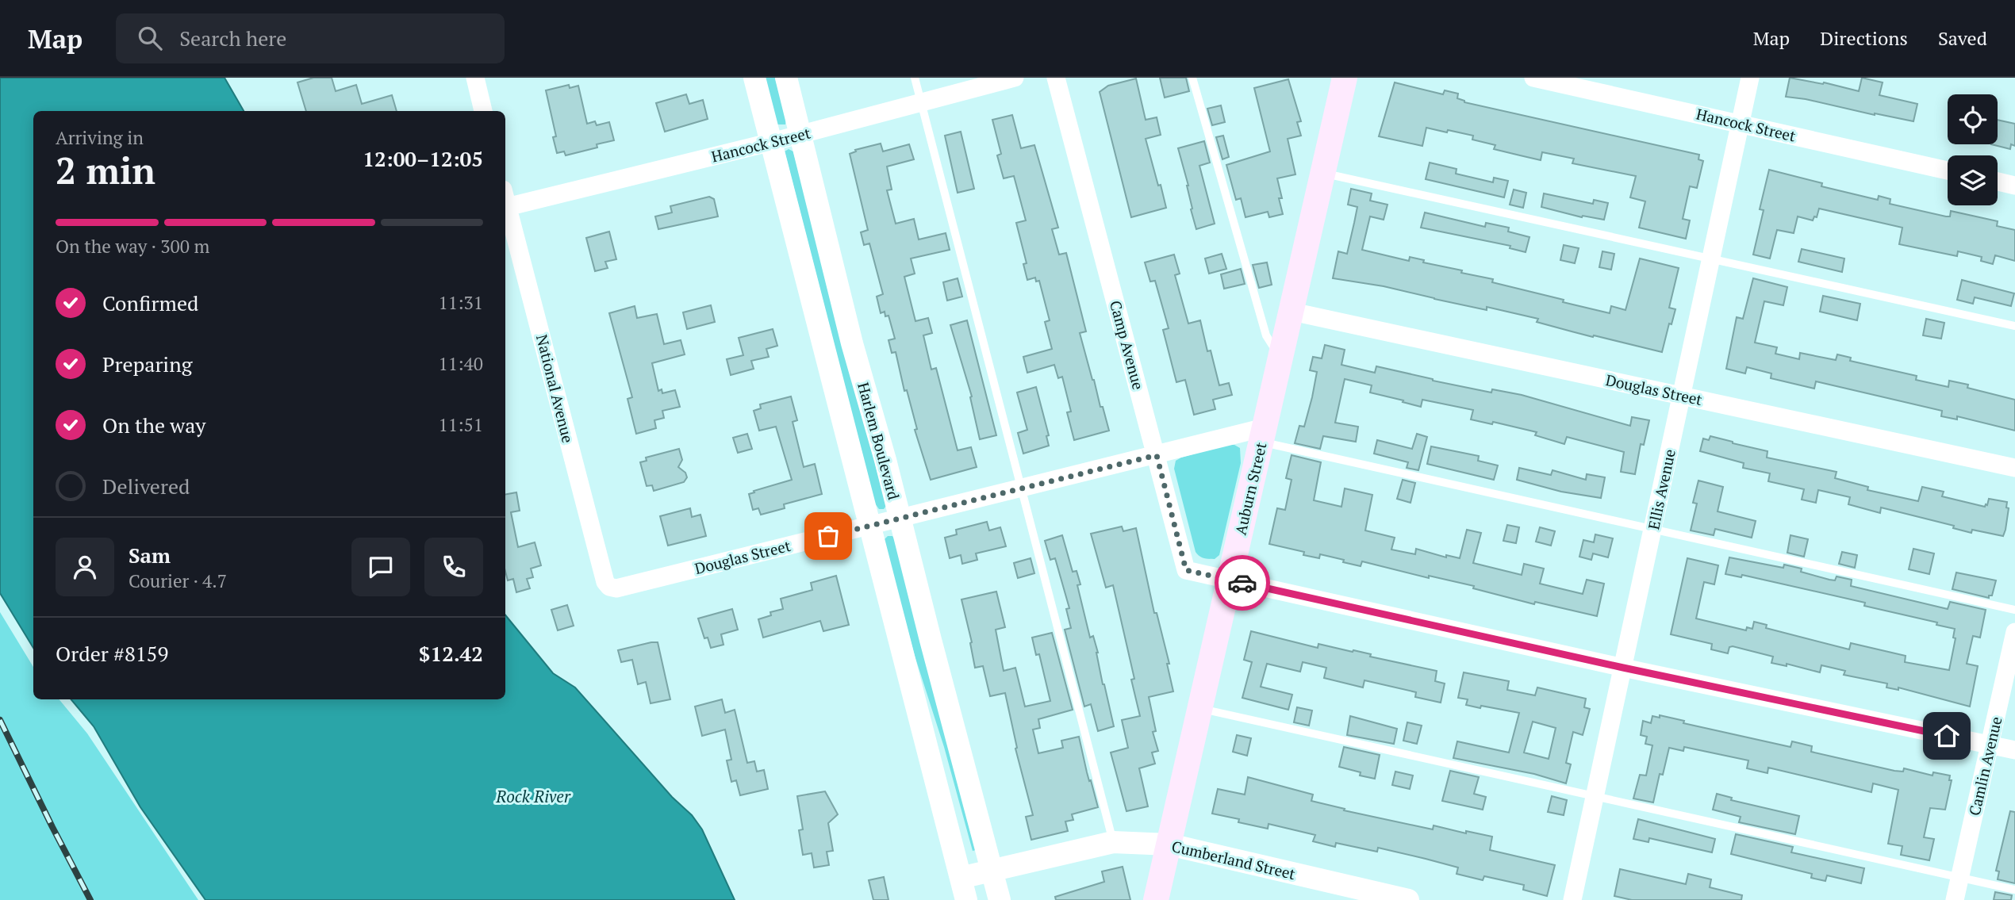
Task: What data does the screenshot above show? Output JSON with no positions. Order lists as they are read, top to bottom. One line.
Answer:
{"streets":{"main road":["Auburn Street"],"street":["Hancock Street","Camp Avenue","National Avenue","Douglas Street","Harlem Boulevard","Ellis Avenue","Camlin Avenue","Cumberland Street"]},"crossings":[["Hancock Street","National Avenue"],["Hancock Street","Harlem Boulevard"],["Hancock Street","Ellis Avenue"],["Camp Avenue","Douglas Street"],["Camp Avenue","Auburn Street"],["National Avenue","Douglas Street"],["Douglas Street","Harlem Boulevard"],["Douglas Street","Auburn Street"],["Douglas Street","Ellis Avenue"],["Harlem Boulevard","Cumberland Street"],["Auburn Street","Cumberland Street"]],"water":["Rock River"],"page":{"header":"Map","search":"Search here","nav":["Map","Directions","Saved"],"heading":["2 min","Arriving in","12:00–12:05"],"panel":["Sam","Courier · 4.7","Order #8159","$12.42"],"bar":"On the way · 300 m","list":[["Confirmed","11:31"],["Preparing","11:40"],["On the way","11:51"],"Delivered"]}}
